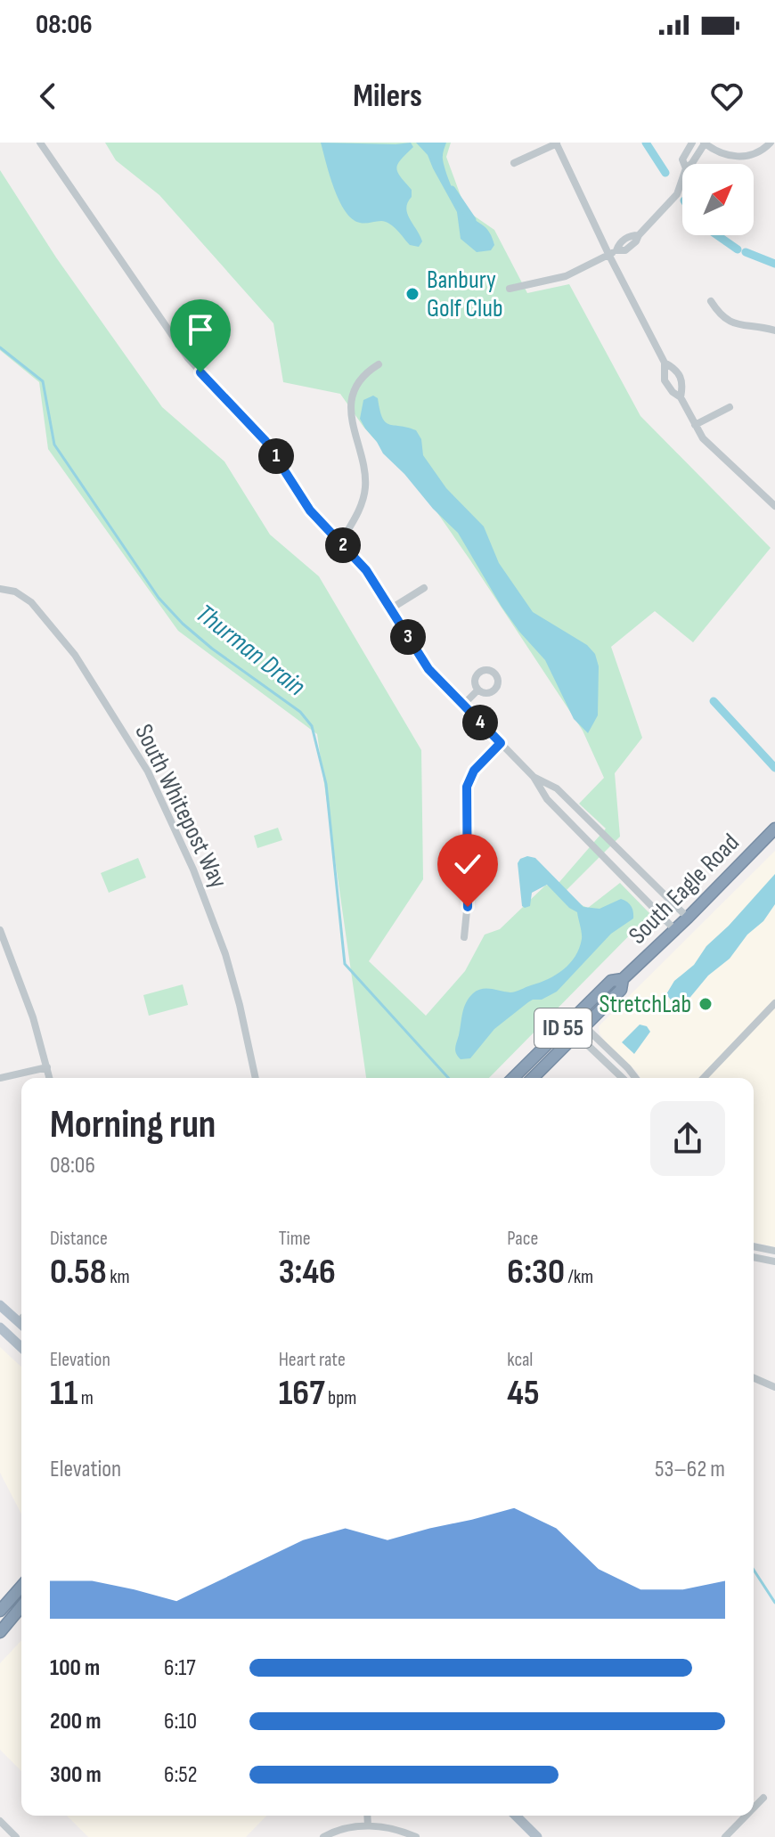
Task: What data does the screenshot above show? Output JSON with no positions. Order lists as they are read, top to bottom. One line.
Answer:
{"streets":{"highway":["South Eagle Road","ID 55"],"street":["South Whitepost Way"]},"water":["Thurman Drain"],"places":["Banbury Golf Club","StretchLab"],"north":"top right","page":{"status":"08:06","header":"Milers","pins":["1","2","3","4"],"heading":["Morning run","08:06"],"stats":[["Distance","0.58 km"],["Time","3:46"],["Pace","6:30 /km"],["Elevation","11 m"],["Heart rate","167 bpm"],["kcal","45"]],"chart":["Elevation","53–62 m"],"list":[{"name":"100 m","note":"6:17"},{"name":"200 m","note":"6:10"},{"name":"300 m","note":"6:52"}]}}
